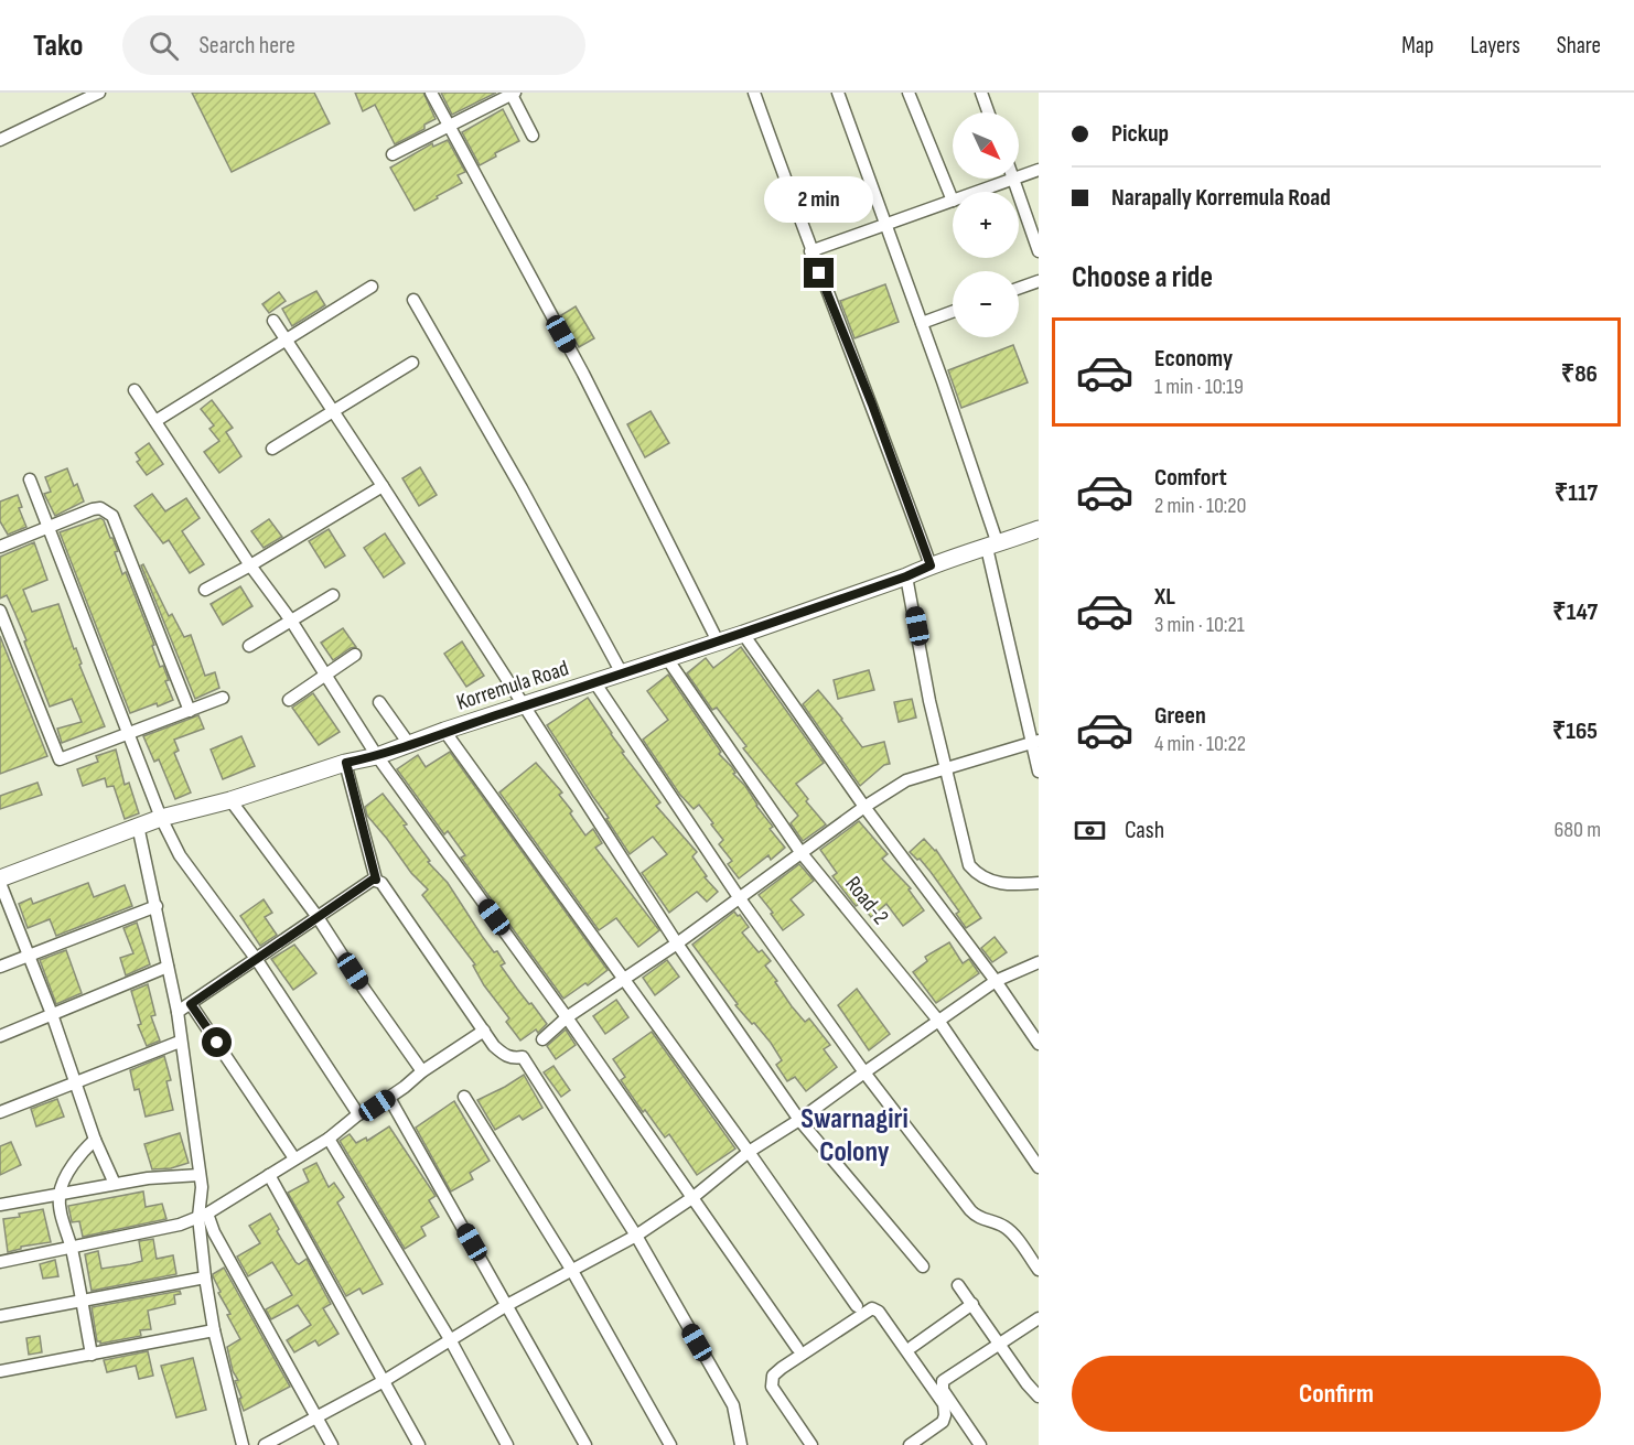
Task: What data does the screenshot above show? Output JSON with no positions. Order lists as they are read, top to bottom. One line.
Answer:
{"streets":{"street":["Korremula Road","Road-2"]},"crossings":[["Korremula Road","Road-2"]],"districts":["Swarnagiri Colony"],"north":"bottom right","page":{"header":"Tako","search":"Search here","nav":["Map","Layers","Share"],"banner":["Pickup","Narapally Korremula Road"],"map_buttons":["+","−"],"bubble":"2 min","heading":"Choose a ride","list":[{"name":"Economy","note":"1 min · 10:19","value":"₹86"},{"name":"Comfort","note":"2 min · 10:20","value":"₹117"},{"name":"XL","note":"3 min · 10:21","value":"₹147"},{"name":"Green","note":"4 min · 10:22","value":"₹165"}],"pay":["Cash","680 m"],"buttons":"Confirm"}}
